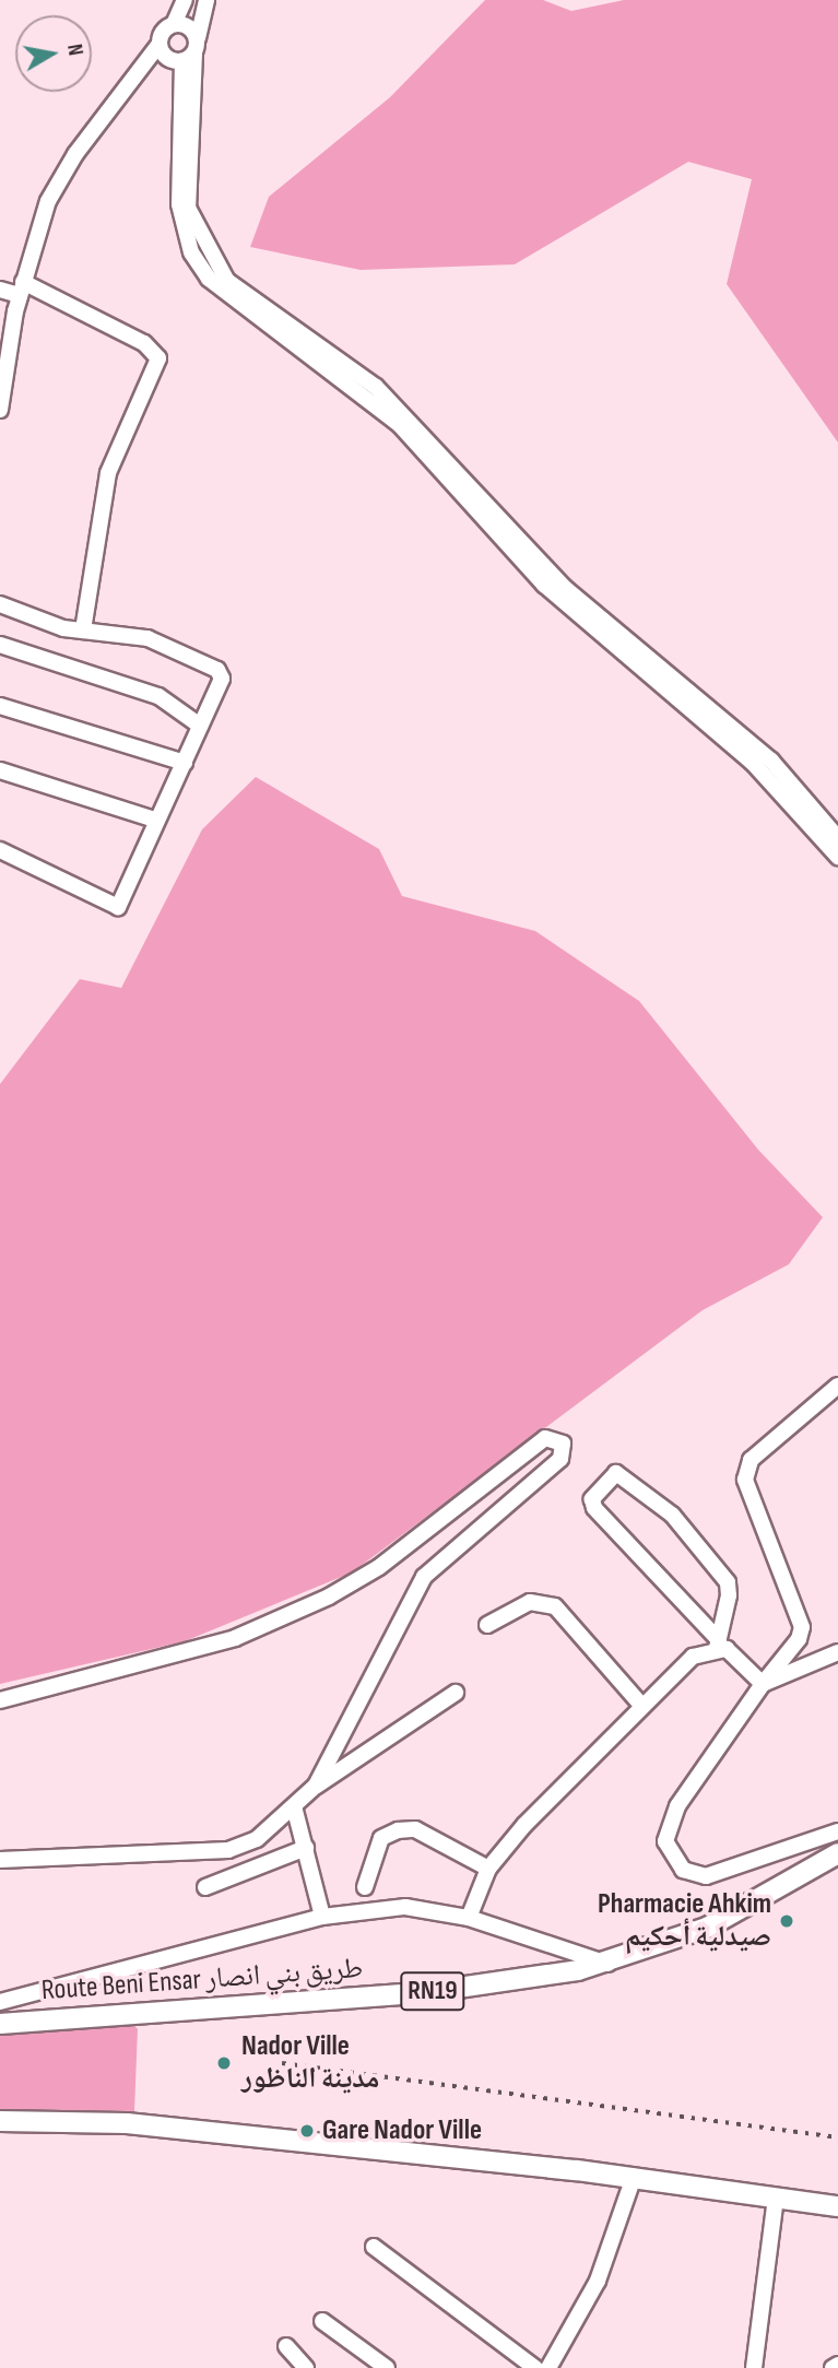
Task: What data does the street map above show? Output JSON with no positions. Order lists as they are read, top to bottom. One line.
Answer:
{"streets":{"main road":["Route Beni Ensar طريق بني انصار","RN19"]},"places":["Pharmacie Ahkim صيدلية أحكيم","Nador Ville مدينة الناظور","Gare Nador Ville"],"north":"right"}
